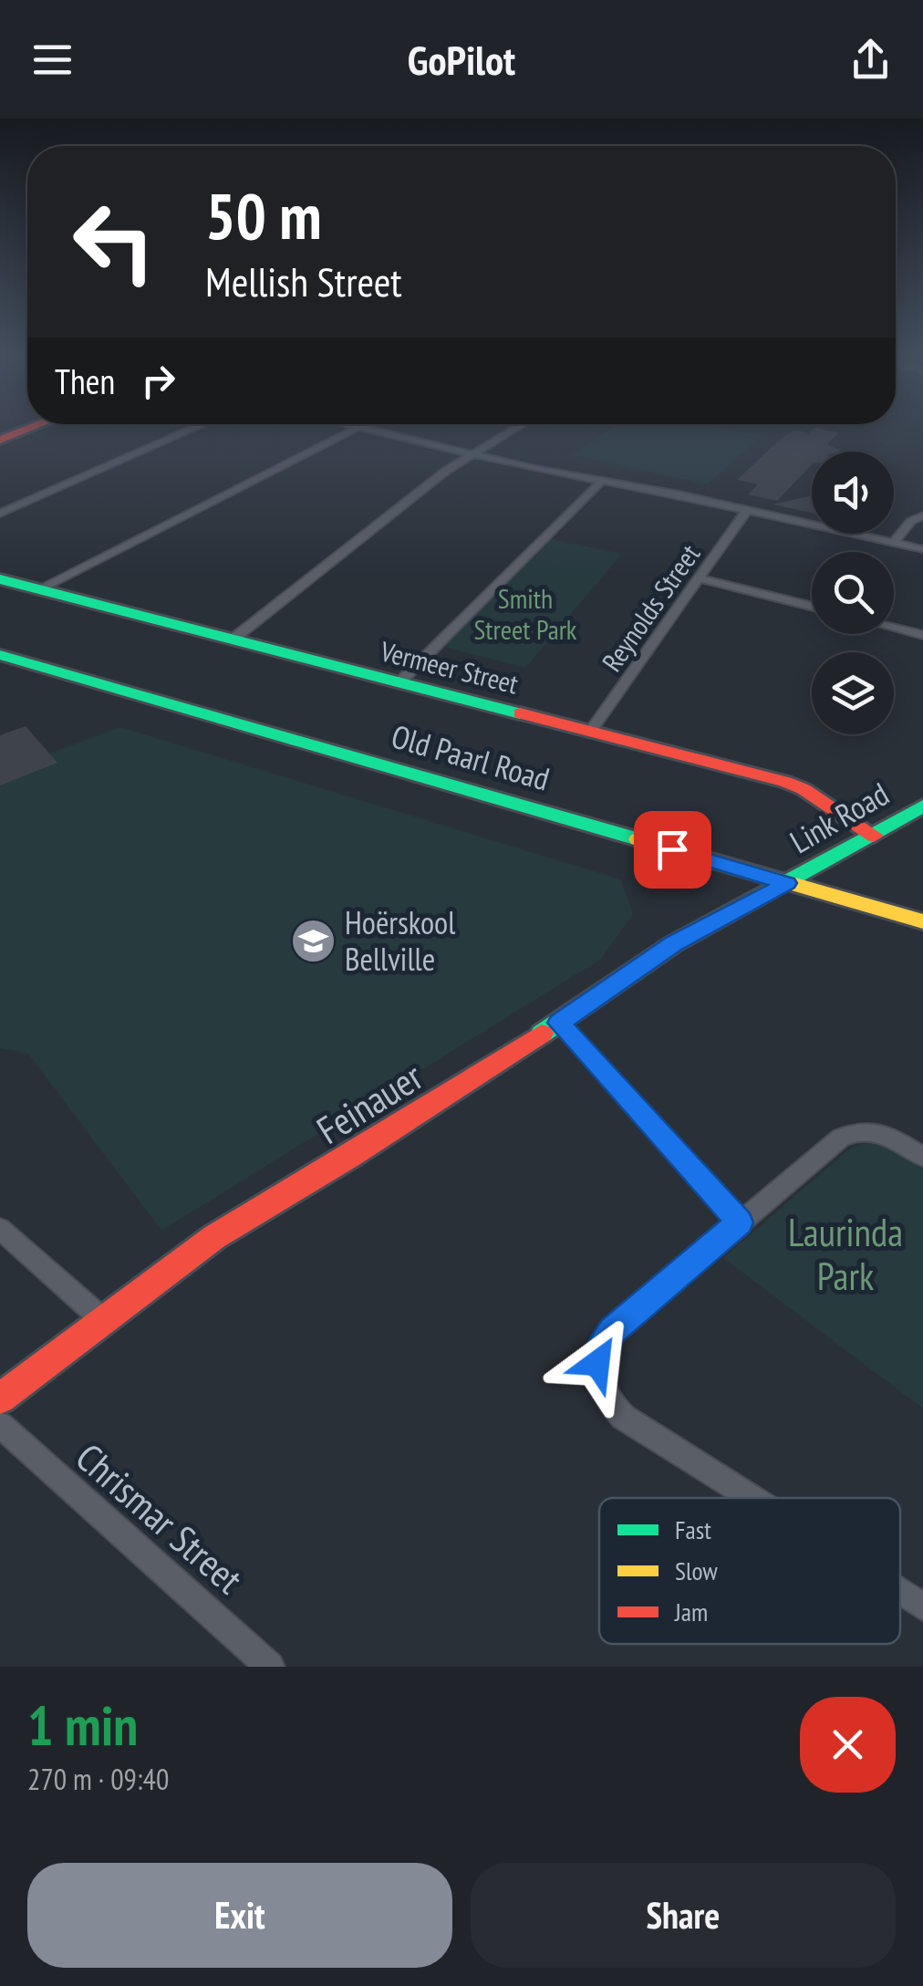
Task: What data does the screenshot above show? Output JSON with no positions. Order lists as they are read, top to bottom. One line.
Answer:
{"streets":{"street":["Reynolds Street","Vermeer Street","Old Paarl Road","Link Road","Feinauer","Chrismar Street"]},"crossings":[["Reynolds Street","Vermeer Street"],["Vermeer Street","Link Road"],["Old Paarl Road","Link Road"],["Old Paarl Road","Feinauer"],["Link Road","Feinauer"]],"parks":["Smith Street Park","Laurinda Park"],"places":{"school or university":["Hoërskool Bellville"]},"legend":["Fast","Slow","Jam"],"page":{"header":"GoPilot","turn":["50 m","Mellish Street"],"then":"Then","heading":["1 min","270 m · 09:40"],"buttons":["Exit","Share"]}}
